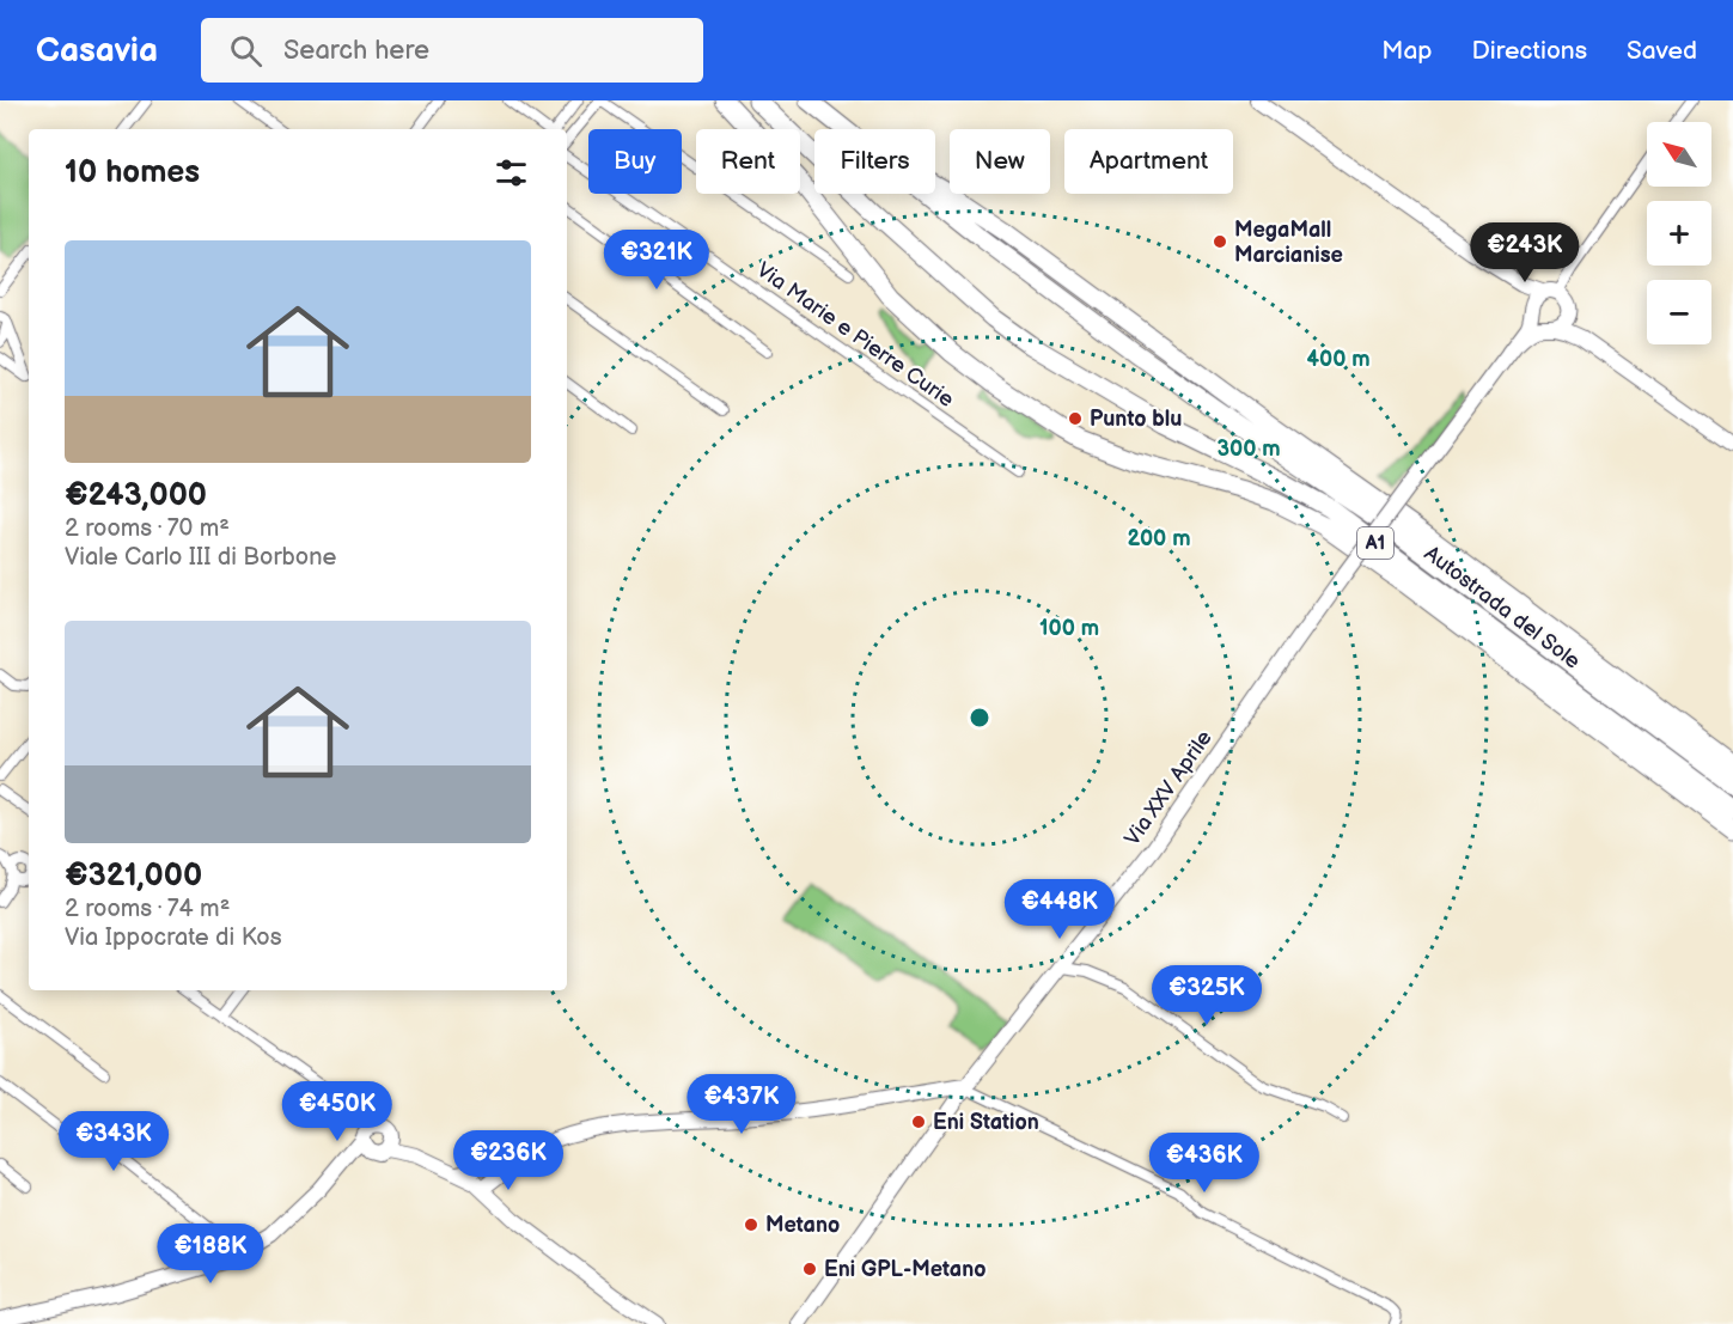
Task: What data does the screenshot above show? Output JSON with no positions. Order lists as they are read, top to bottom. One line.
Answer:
{"streets":{"highway":["A1","Autostrada del Sole"],"street":["Via Marie e Pierre Curie","Via XXV Aprile"]},"places":["MegaMall Marcianise","Punto blu","Eni Station","Metano","Eni GPL-Metano"],"north":"top left","page":{"header":"Casavia","search":"Search here","nav":["Map","Directions","Saved"],"map_buttons":["+","−"],"chip":["Buy","Rent","Filters","New","Apartment"],"heading":"10 homes","list":[{"name":"€243,000","note":"2 rooms · 70 m² · Viale Carlo III di Borbone"},{"name":"€321,000","note":"2 rooms · 74 m² · Via Ippocrate di Kos"}],"price":["€243K","€321K","€448K","€325K","€437K","€450K","€343K","€236K","€436K","€188K"]},"rings":["400 m","300 m","200 m","100 m"]}
